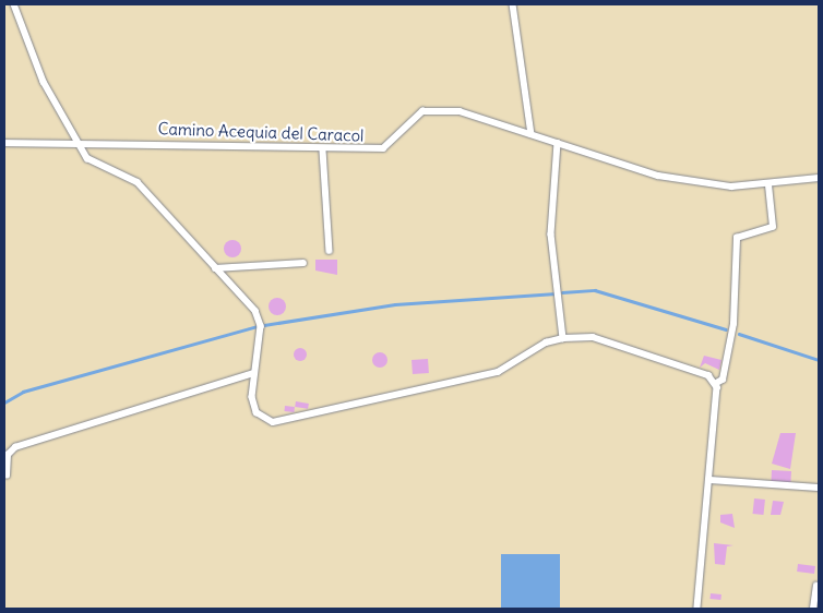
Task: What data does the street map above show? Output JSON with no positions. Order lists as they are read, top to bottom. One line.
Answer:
{"streets":{"street":["Camino Acequia del Caracol"]}}
